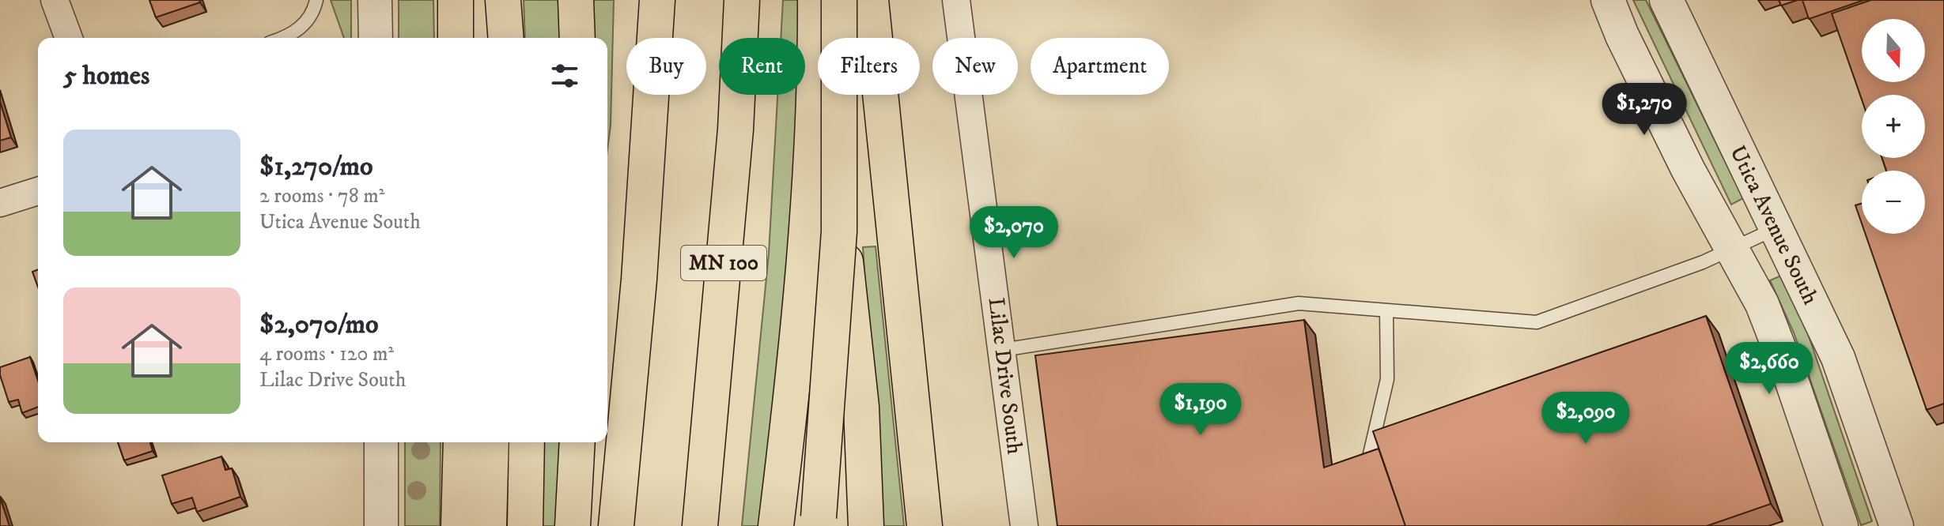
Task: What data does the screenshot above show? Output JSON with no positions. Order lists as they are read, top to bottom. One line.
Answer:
{"streets":{"highway":["MN 100"],"street":["Utica Avenue South","Lilac Drive South"]},"north":"bottom","page":{"map_buttons":["+","−"],"chip":["Buy","Rent","Filters","New","Apartment"],"heading":"5 homes","price":["$1,270","$2,070","$2,660","$1,190","$2,090"],"list":[{"name":"$1,270/mo","note":"2 rooms · 78 m² · Utica Avenue South"},{"name":"$2,070/mo","note":"4 rooms · 120 m² · Lilac Drive South"}]}}
